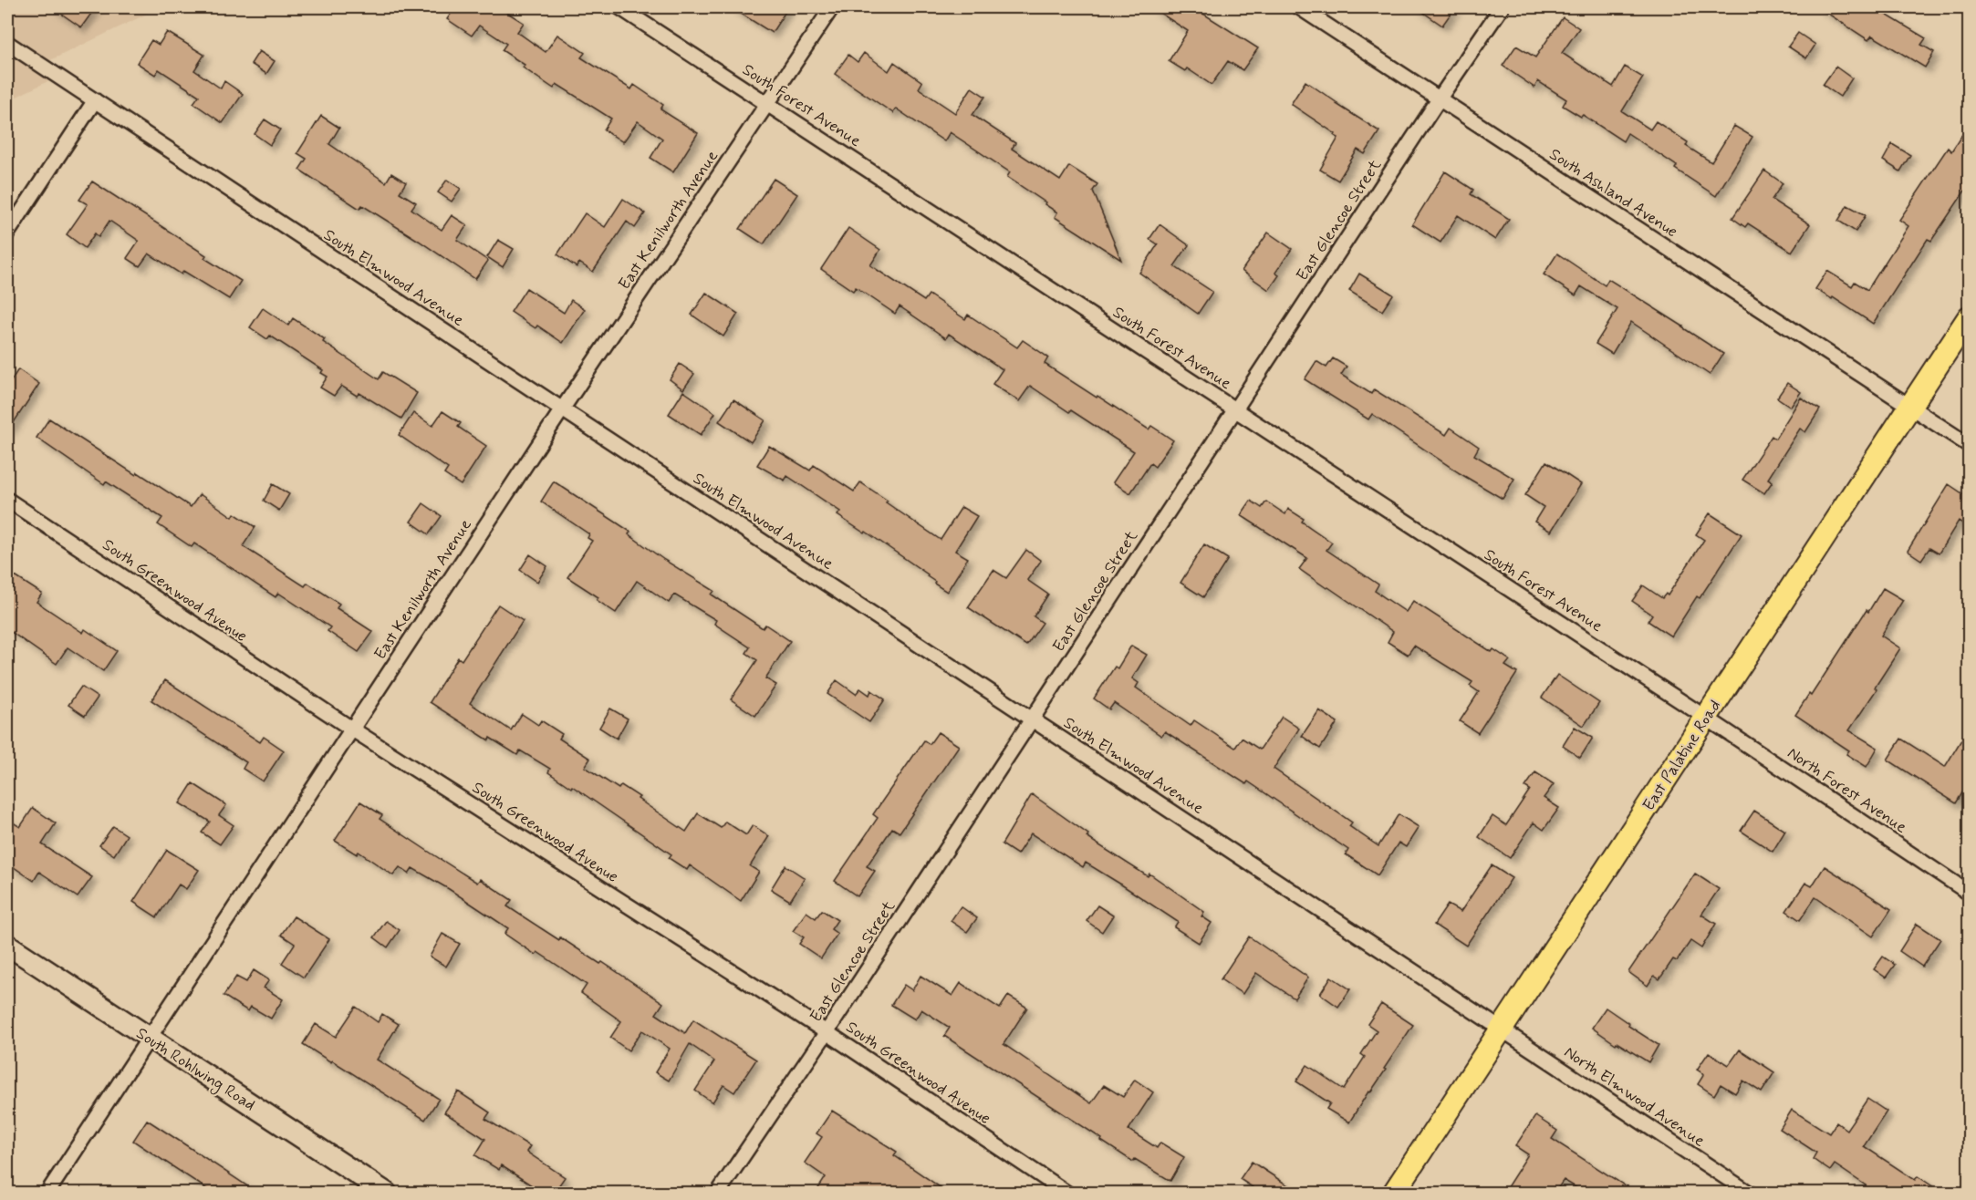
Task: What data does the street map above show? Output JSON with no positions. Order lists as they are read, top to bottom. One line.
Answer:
{"streets":{"main road":["East Palatine Road"],"street":["South Forest Avenue","South Ashland Avenue","East Kenilworth Avenue","East Glencoe Street","South Elmwood Avenue","South Greenwood Avenue","North Forest Avenue","South Rohlwing Road","North Elmwood Avenue"]},"crossings":[["South Forest Avenue","East Kenilworth Avenue"],["South Forest Avenue","East Glencoe Street"],["South Forest Avenue","East Palatine Road"],["South Forest Avenue","North Forest Avenue"],["South Ashland Avenue","East Glencoe Street"],["South Ashland Avenue","East Palatine Road"],["East Kenilworth Avenue","South Elmwood Avenue"],["East Kenilworth Avenue","South Greenwood Avenue"],["East Kenilworth Avenue","South Rohlwing Road"],["East Glencoe Street","South Elmwood Avenue"],["East Glencoe Street","South Greenwood Avenue"],["South Elmwood Avenue","East Palatine Road"],["South Elmwood Avenue","North Elmwood Avenue"],["East Palatine Road","North Forest Avenue"],["East Palatine Road","North Elmwood Avenue"]]}
